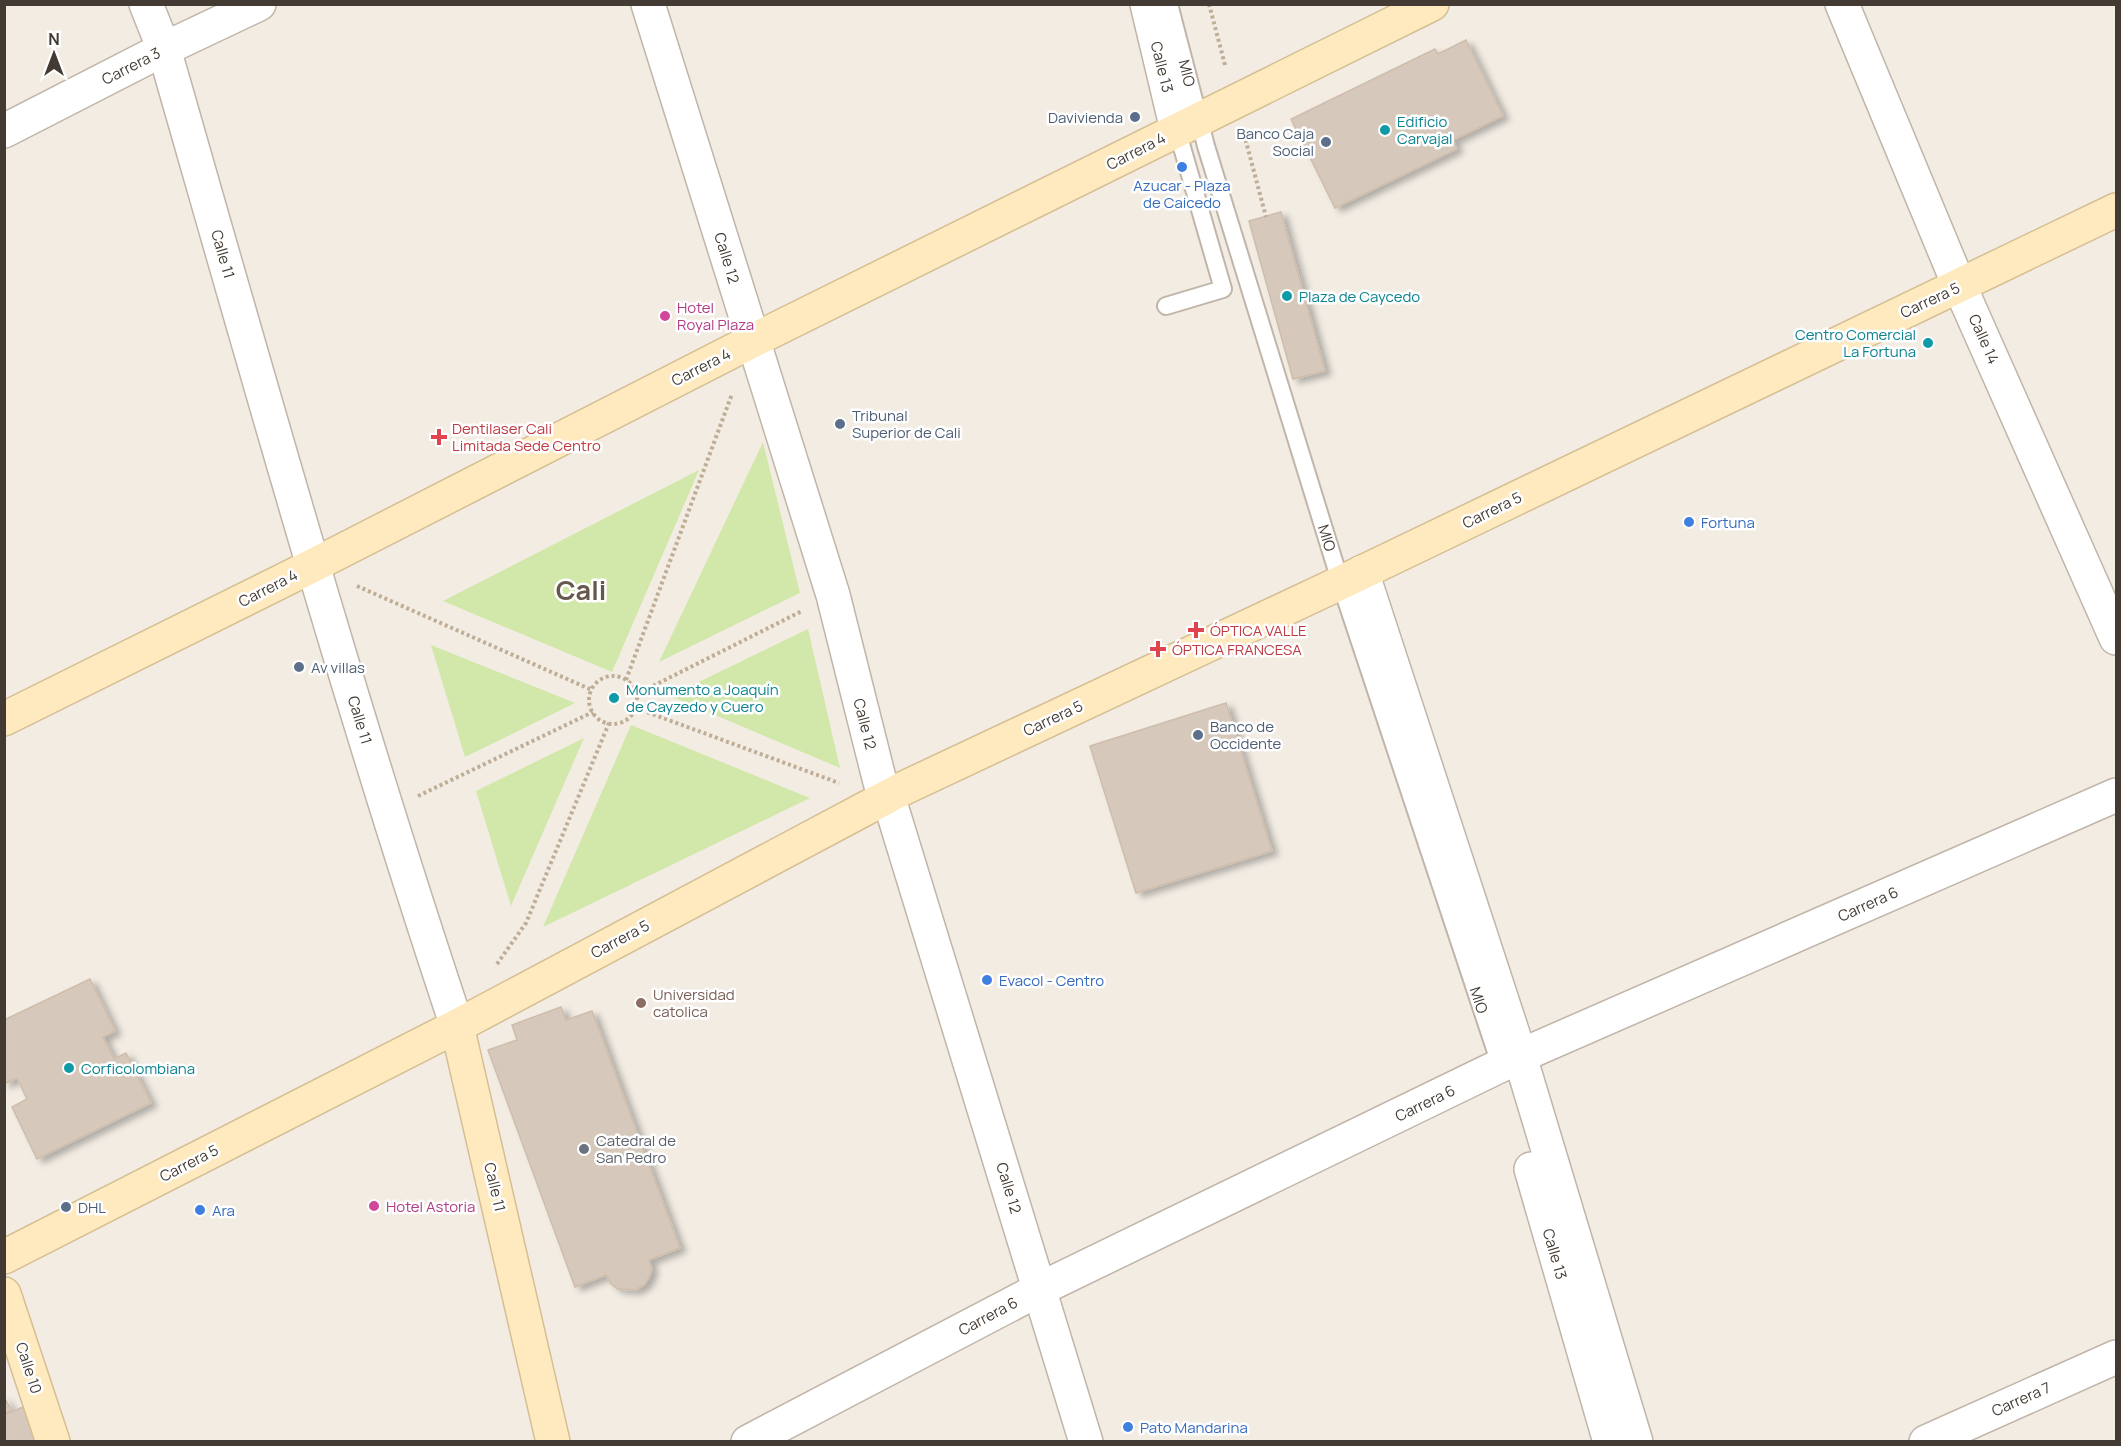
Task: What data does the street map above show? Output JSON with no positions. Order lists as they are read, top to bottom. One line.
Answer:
{"streets":{"main road":["Carrera 4","Calle 11","Carrera 5","Calle 10"],"street":["Carrera 3","Calle 13","Calle 12","Calle 14","Carrera 6","Carrera 7"],"lane":["MIO"]},"crossings":[["Carrera 3","Calle 11"],["Calle 13","MIO"],["Calle 13","Carrera 4"],["Calle 13","Carrera 6"],["MIO","Carrera 4"],["MIO","Carrera 5"],["Carrera 4","Calle 11"],["Carrera 4","Calle 12"],["Calle 11","Carrera 5"],["Calle 12","Carrera 5"],["Calle 12","Carrera 6"],["Carrera 5","Calle 14"]],"districts":["Cali"],"places":{"other":["Davivienda","Edificio Carvajal","Banco Caja Social","Azucar - Plaza de Caicedo","Plaza de Caycedo","Hotel Royal Plaza","Centro Comercial La Fortuna","Tribunal Superior de Cali","Fortuna","Av villas","Monumento a Joaquín de Cayzedo y Cuero","Banco de Occidente","Evacol - Centro","Universidad catolica","Corficolombiana","Catedral de San Pedro","Hotel Astoria","DHL","Ara","Pato Mandarina"],"health":["Dentilaser Cali Limitada Sede Centro","ÓPTICA VALLE","ÓPTICA FRANCESA"]},"north":"top"}
